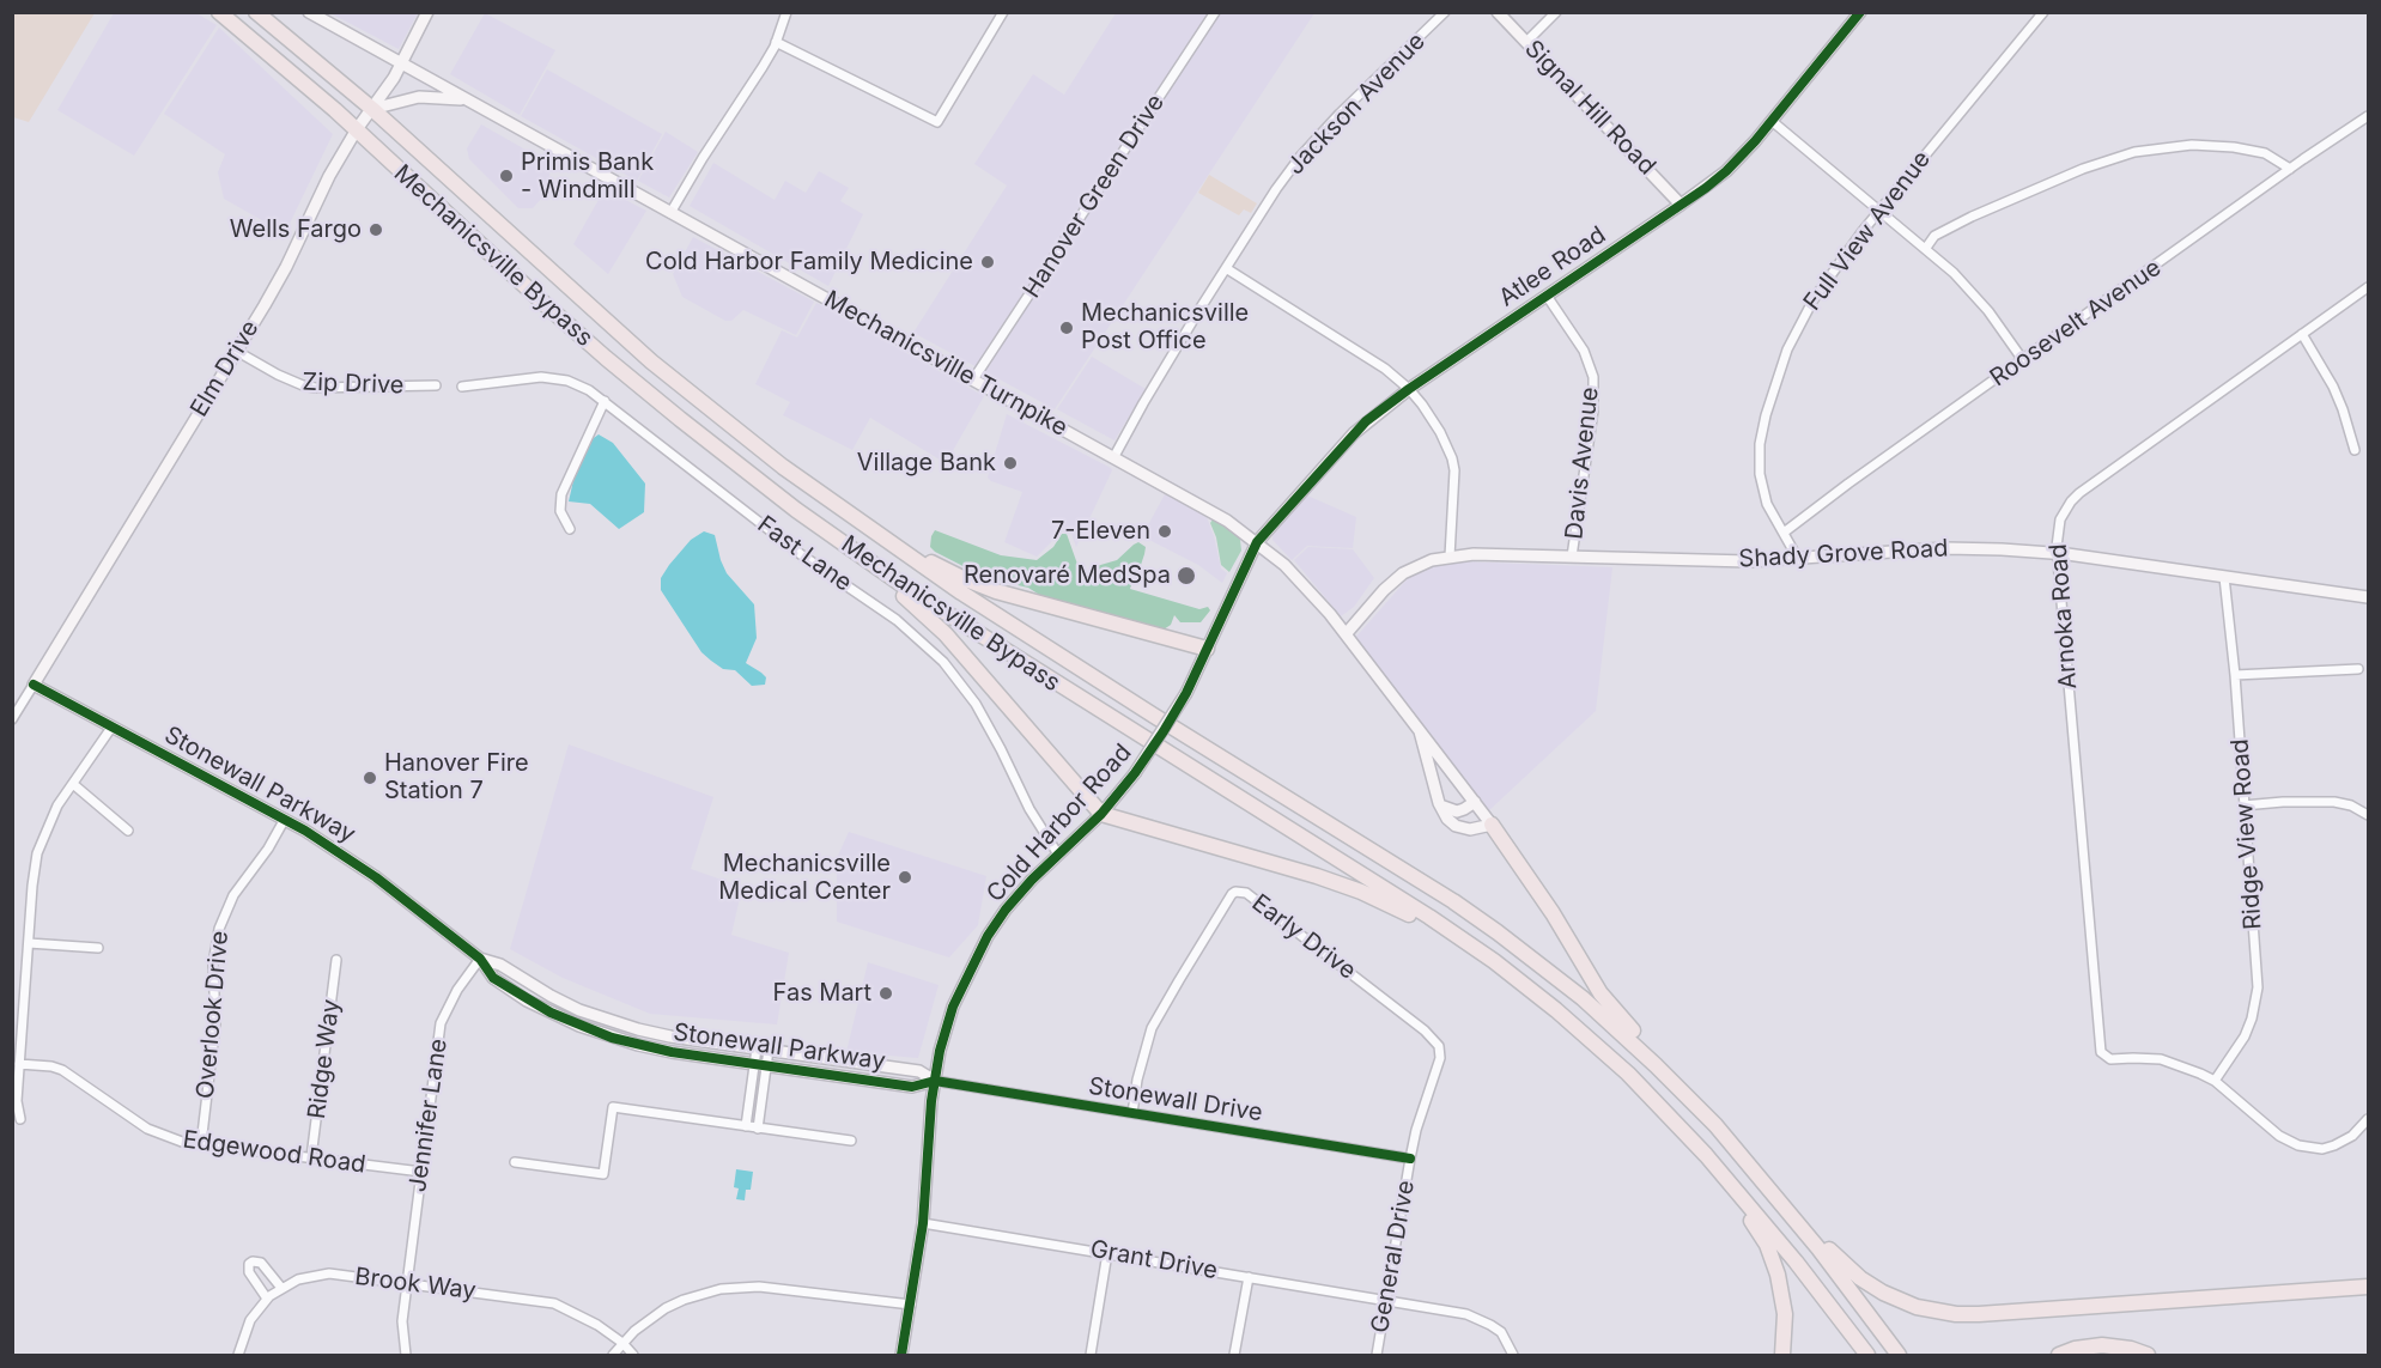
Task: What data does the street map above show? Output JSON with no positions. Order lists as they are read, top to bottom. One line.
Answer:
{"streets":{"highway":["Mechanicsville Bypass"],"main road":["Signal Hill Road","Atlee Road","Mechanicsville Turnpike","Elm Drive","Shady Grove Road","Stonewall Parkway","Cold Harbor Road"],"street":["Jackson Avenue","Hanover Green Drive","Full View Avenue","Roosevelt Avenue","Zip Drive","Davis Avenue","Fast Lane","Arnoka Road","Ridge View Road","Early Drive","Overlook Drive","Ridge Way","Stonewall Drive","Jennifer Lane","Edgewood Road","General Drive","Grant Drive","Brook Way"]},"crossings":[["Jackson Avenue","Mechanicsville Turnpike"],["Signal Hill Road","Atlee Road"],["Hanover Green Drive","Mechanicsville Turnpike"],["Full View Avenue","Roosevelt Avenue"],["Full View Avenue","Shady Grove Road"],["Mechanicsville Bypass","Elm Drive"],["Atlee Road","Mechanicsville Turnpike"],["Atlee Road","Davis Avenue"],["Atlee Road","Cold Harbor Road"],["Mechanicsville Turnpike","Elm Drive"],["Mechanicsville Turnpike","Shady Grove Road"],["Mechanicsville Turnpike","Cold Harbor Road"],["Elm Drive","Zip Drive"],["Elm Drive","Stonewall Parkway"],["Davis Avenue","Shady Grove Road"],["Fast Lane","Cold Harbor Road"],["Shady Grove Road","Arnoka Road"],["Shady Grove Road","Ridge View Road"],["Arnoka Road","Ridge View Road"],["Stonewall Parkway","Cold Harbor Road"],["Stonewall Parkway","Overlook Drive"],["Stonewall Parkway","Stonewall Drive"],["Stonewall Parkway","Jennifer Lane"],["Cold Harbor Road","Stonewall Drive"],["Cold Harbor Road","Grant Drive"],["Early Drive","Stonewall Drive"],["Early Drive","General Drive"],["Overlook Drive","Edgewood Road"],["Ridge Way","Edgewood Road"],["Stonewall Drive","General Drive"],["Jennifer Lane","Edgewood Road"],["Jennifer Lane","Brook Way"],["General Drive","Grant Drive"]],"places":["Primis Bank - Windmill","Wells Fargo","Cold Harbor Family Medicine","Mechanicsville Post Office","Village Bank","7-Eleven","Renovaré MedSpa","Hanover Fire Station 7","Mechanicsville Medical Center","Fas Mart"]}
